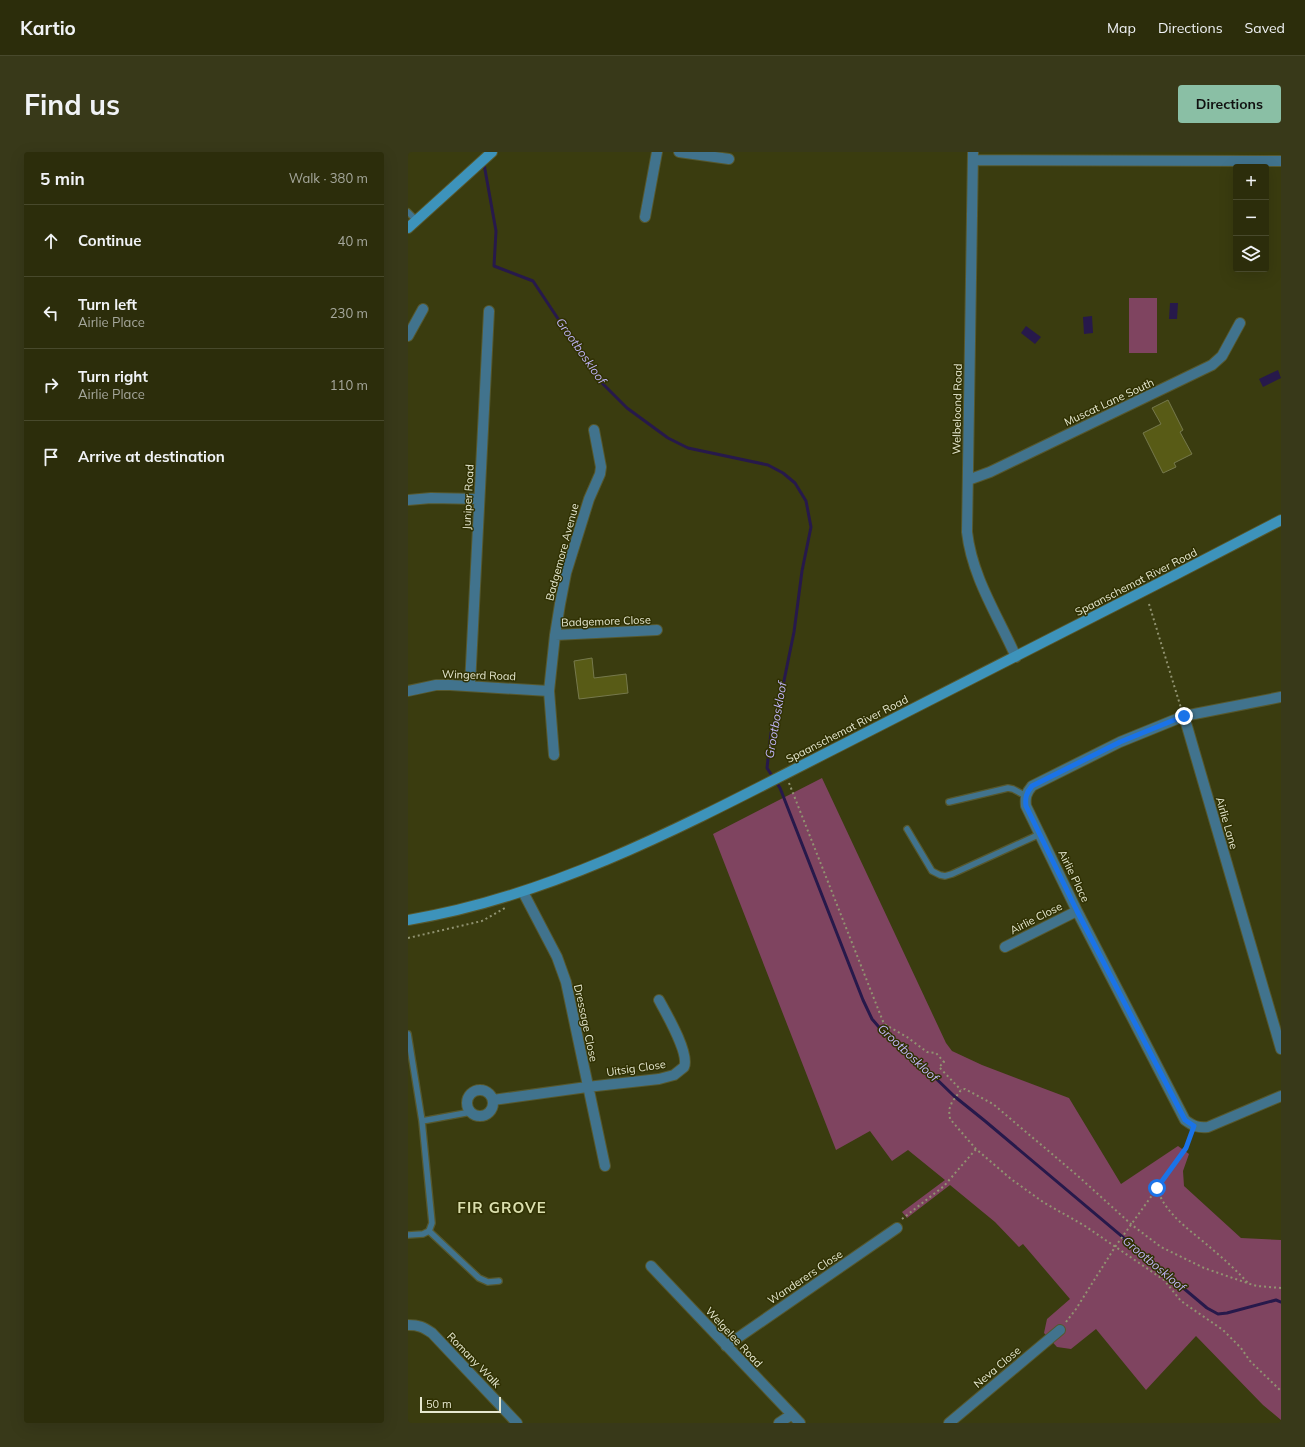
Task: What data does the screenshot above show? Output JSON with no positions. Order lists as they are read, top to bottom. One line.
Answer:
{"streets":{"main road":["Spaanschemat River Road"],"street":["Muscat Lane South","Welbeloond Road","Juniper Road","Badgemore Avenue","Badgemore Close","Wingerd Road","Airlie Lane","Airlie Place","Airlie Close","Dressage Close","Uitsig Close","Wanderers Close","Welgelee Road","Romany Walk","Neva Close"]},"crossings":[["Muscat Lane South","Welbeloond Road"],["Welbeloond Road","Spaanschemat River Road"],["Juniper Road","Wingerd Road"],["Badgemore Avenue","Badgemore Close"],["Badgemore Avenue","Wingerd Road"],["Spaanschemat River Road","Dressage Close"],["Airlie Place","Airlie Close"],["Dressage Close","Uitsig Close"],["Wanderers Close","Welgelee Road"]],"districts":["FIR GROVE"],"water":["Grootboskloof"],"scale_bar":"50 m","page":{"header":"Kartio","nav":["Map","Directions","Saved"],"buttons":"Directions","title":"Find us","heading":["5 min","Walk · 380 m"],"map_buttons":["+","−"],"list":[["Continue","40 m"],["Turn left","Airlie Place","230 m"],["Turn right","Airlie Place","110 m"],"Arrive at destination"],"scale":"50 m"}}
